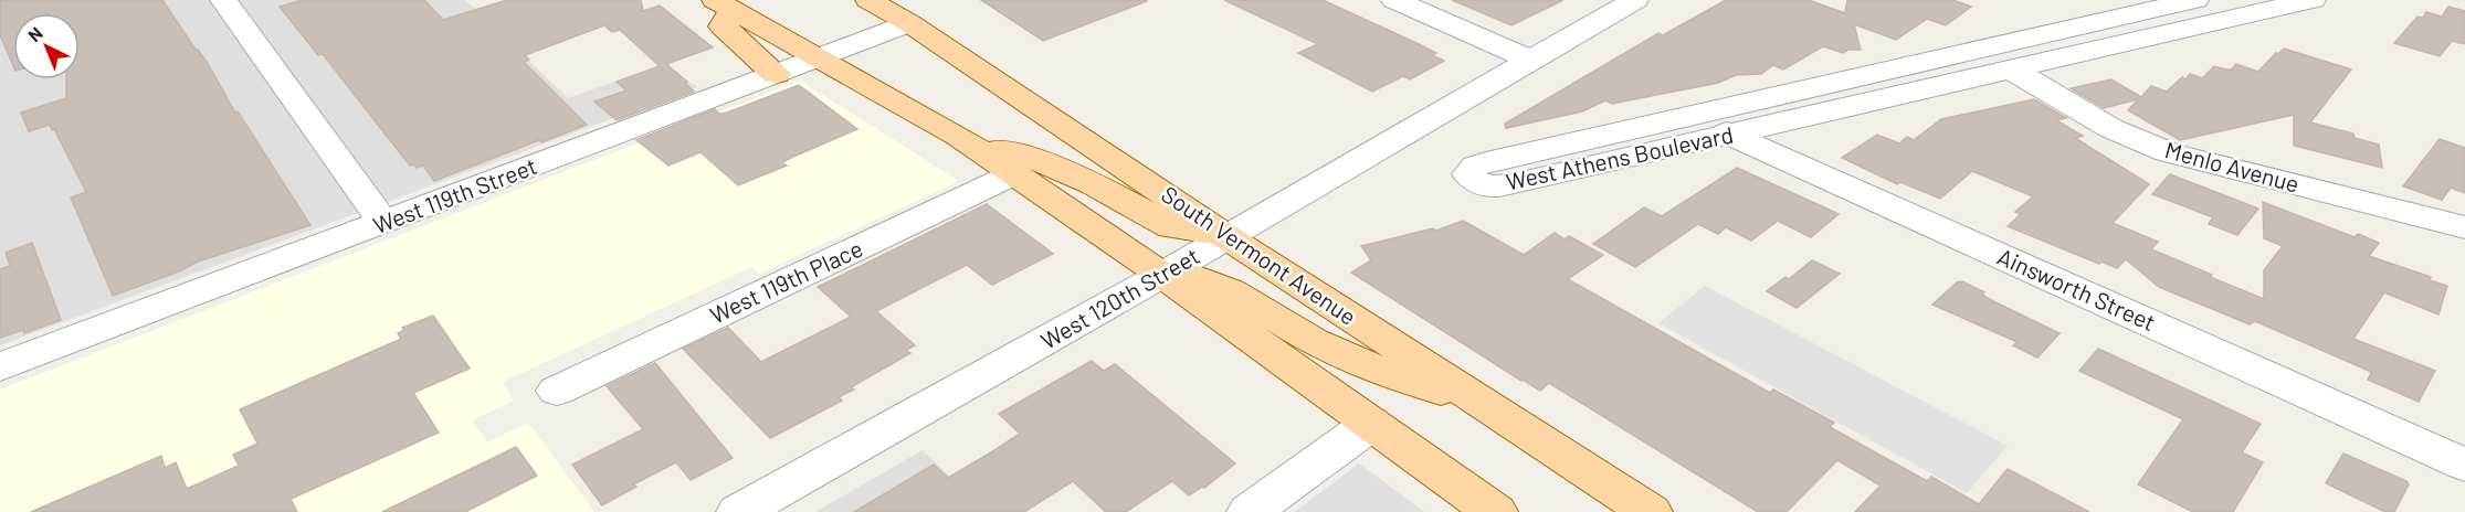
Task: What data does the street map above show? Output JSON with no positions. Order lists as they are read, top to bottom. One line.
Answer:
{"streets":{"main road":["South Vermont Avenue"],"street":["West Athens Boulevard","Menlo Avenue","West 119th Street","West 119th Place","Ainsworth Street","West 120th Street"]},"crossings":[["West Athens Boulevard","Menlo Avenue"],["West Athens Boulevard","Ainsworth Street"],["West 119th Street","South Vermont Avenue"],["South Vermont Avenue","West 120th Street"]],"north":"top left"}
